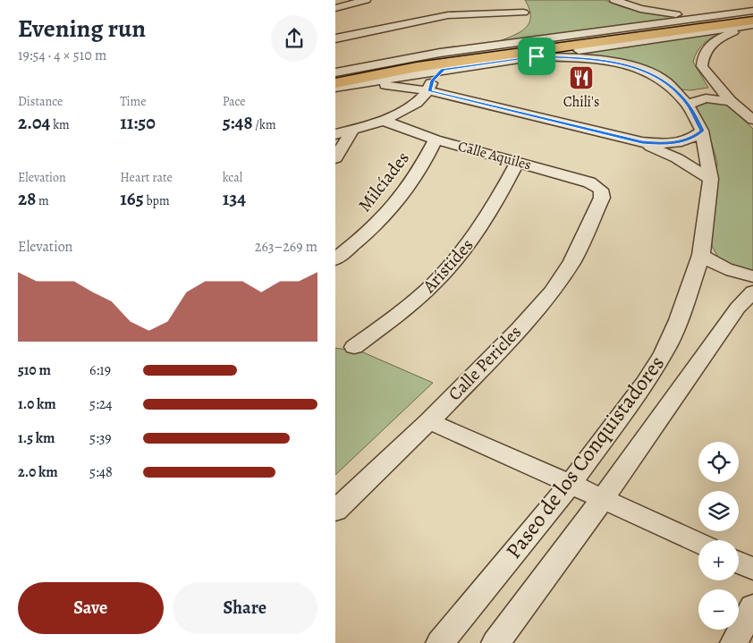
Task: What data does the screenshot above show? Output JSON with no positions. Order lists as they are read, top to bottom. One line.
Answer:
{"streets":{"street":["Calle Aquiles","Milcíades","Arístides","Calle Pericles","Paseo de los Conquistadores"]},"crossings":[["Calle Aquiles","Milcíades"],["Calle Aquiles","Arístides"],["Calle Aquiles","Calle Pericles"]],"places":{"restaurant":["Chili's"]},"page":{"heading":["Evening run","19:54 · 4 × 510 m"],"stats":[["Distance","2.04 km"],["Time","11:50"],["Pace","5:48 /km"],["Elevation","28 m"],["Heart rate","165 bpm"],["kcal","134"]],"chart":["Elevation","263–269 m"],"list":[{"name":"510 m","note":"6:19"},{"name":"1.0 km","note":"5:24"},{"name":"1.5 km","note":"5:39"},{"name":"2.0 km","note":"5:48"}],"map_buttons":["+","−"],"buttons":["Save","Share"]}}
